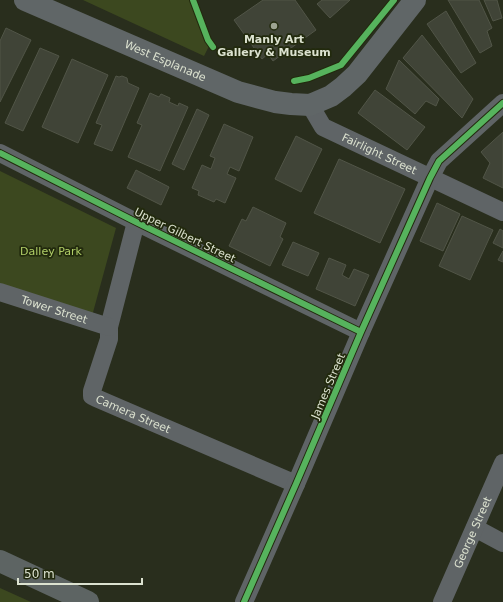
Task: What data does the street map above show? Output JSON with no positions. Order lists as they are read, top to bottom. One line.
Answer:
{"streets":{"main road":["West Esplanade"],"street":["Fairlight Street","Upper Gilbert Street","Tower Street","James Street","Camera Street","George Street"]},"crossings":[["West Esplanade","Fairlight Street"],["Fairlight Street","James Street"],["Upper Gilbert Street","James Street"],["Upper Gilbert Street","Camera Street"],["Tower Street","Camera Street"],["James Street","Camera Street"]],"parks":["Dalley Park"],"places":["Manly Art Gallery & Museum"],"scale_bar":"50 m"}
